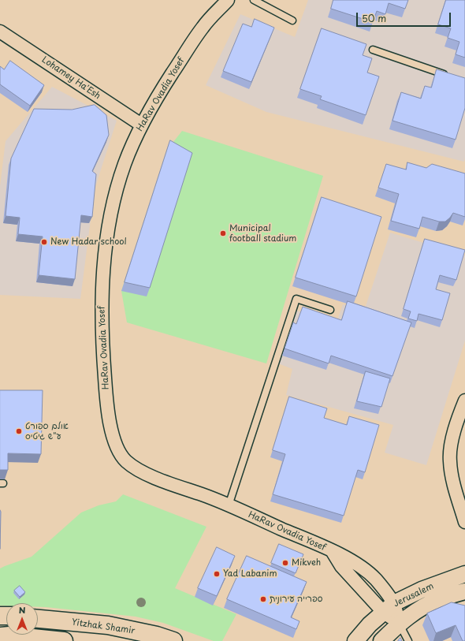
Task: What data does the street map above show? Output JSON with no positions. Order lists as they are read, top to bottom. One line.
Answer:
{"streets":{"main road":["Yitzhak Shamir"],"street":["Lohamey Ha'Esh","HaRav Ovadia Yosef","Jerusalem"]},"crossings":[["Lohamey Ha'Esh","HaRav Ovadia Yosef"],["HaRav Ovadia Yosef","Jerusalem"]],"places":["Municipal football stadium","New Hadar school","אולם ספורט ע\"ש גיטיס","Mikveh","Yad Labanim","ספרייה עירונית"],"scale_bar":"50 m","north":"top"}
